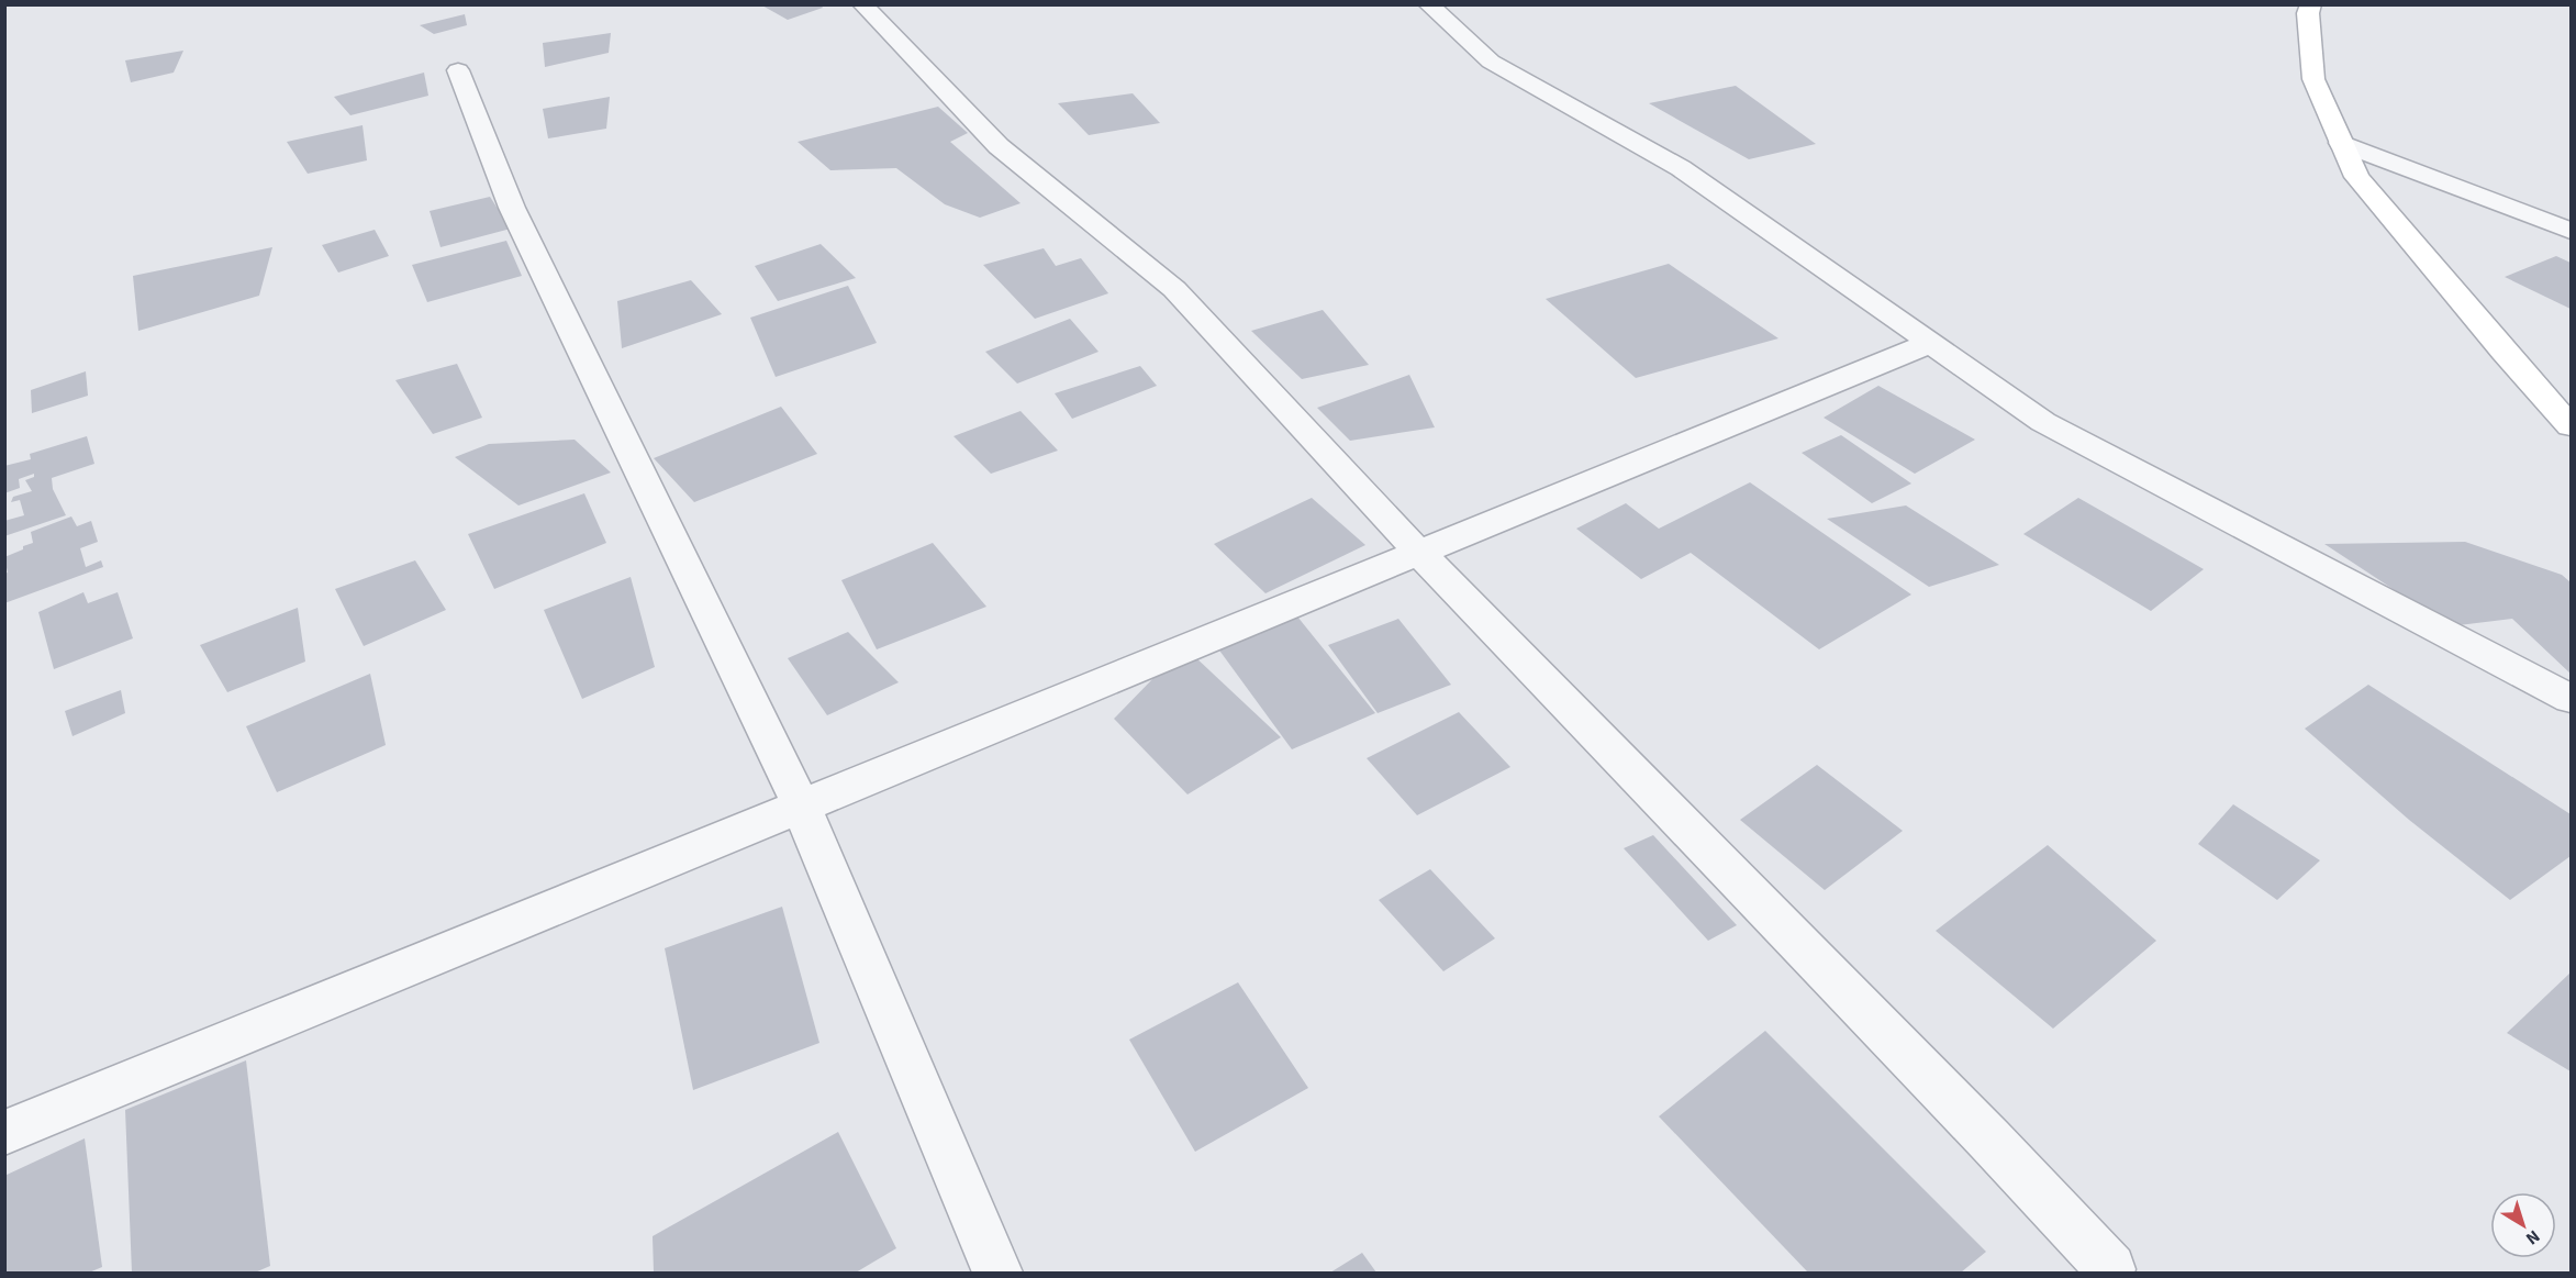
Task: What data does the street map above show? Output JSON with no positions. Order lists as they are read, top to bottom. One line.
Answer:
{"north":"bottom right"}
